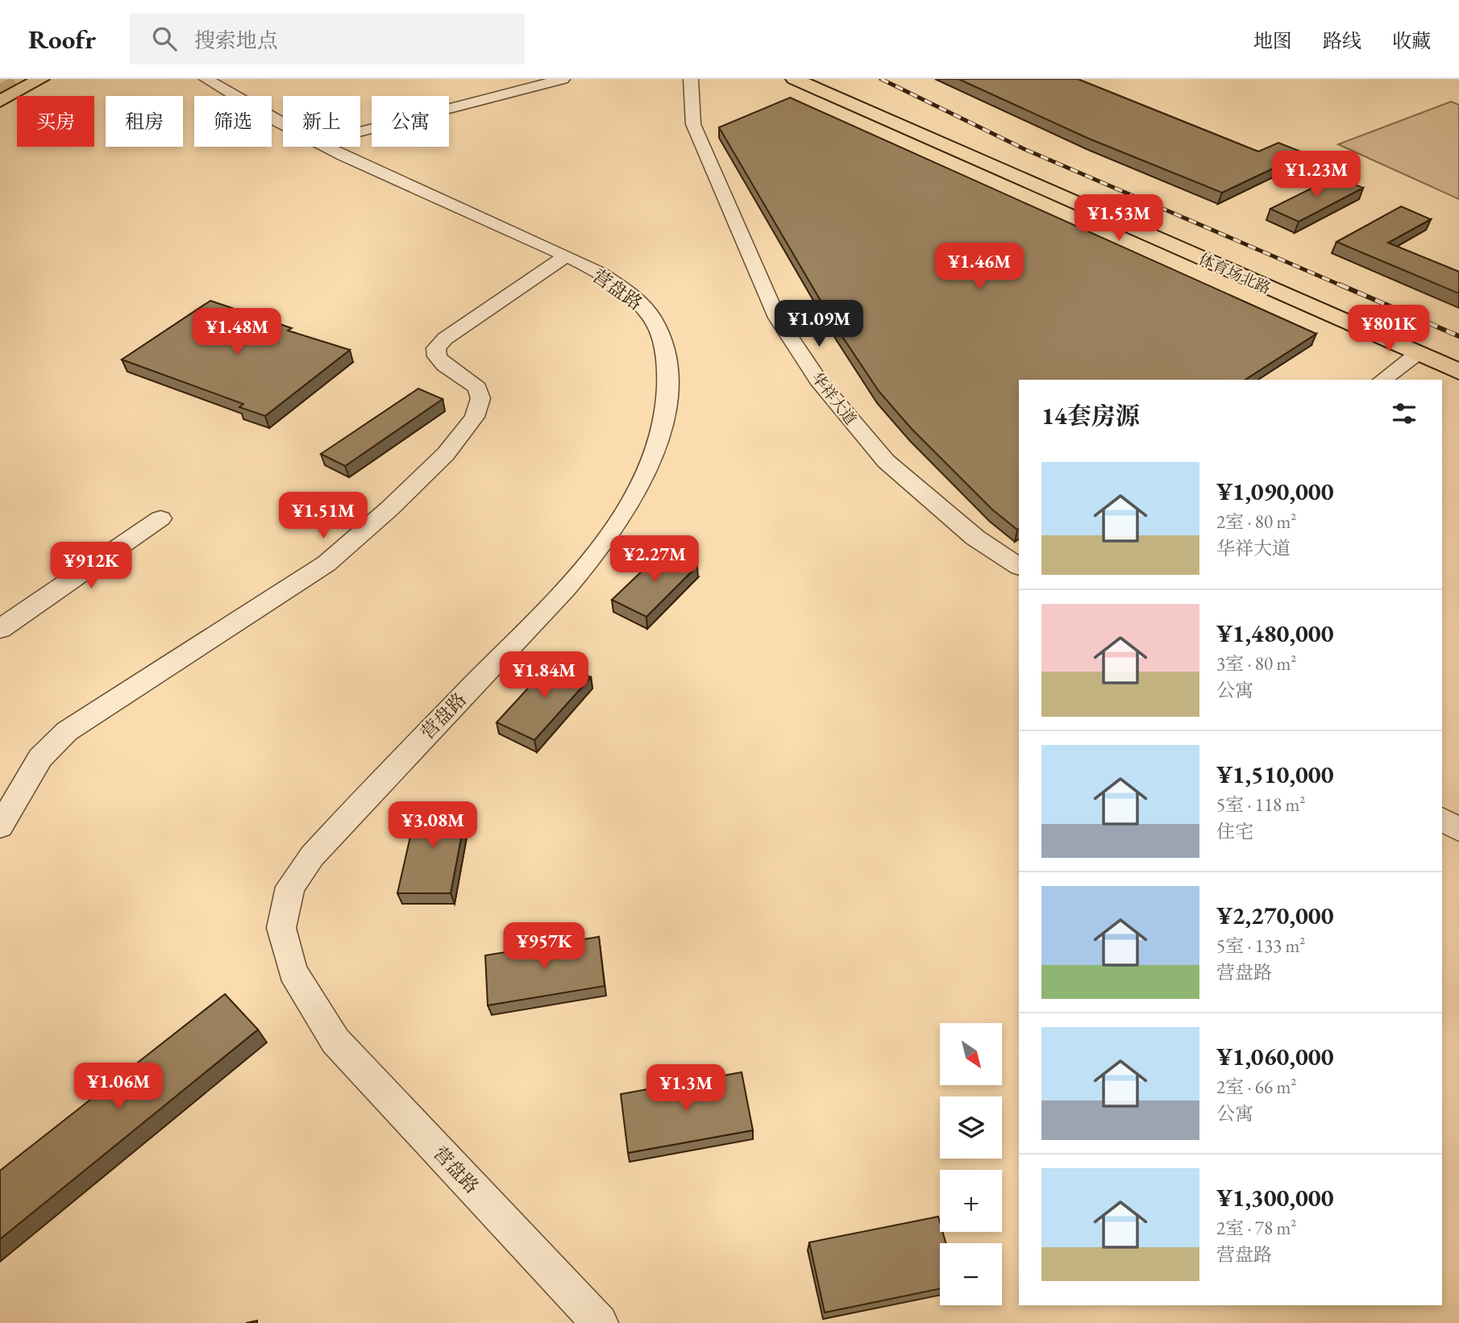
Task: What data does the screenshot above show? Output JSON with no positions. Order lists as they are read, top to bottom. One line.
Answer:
{"streets":{"main road":["体育场北路"],"street":["营盘路","华祥大道"]},"north":"bottom right","page":{"header":"Roofr","search":"搜索地点","nav":["地图","路线","收藏"],"chip":["买房","租房","筛选","新上","公寓"],"price":["¥1.23M","¥1.53M","¥1.46M","¥1.09M","¥801K","¥1.48M","¥1.51M","¥2.27M","¥912K","¥1.84M","¥3.08M","¥957K","¥1.06M","¥1.3M"],"heading":"14套房源","list":[{"name":"¥1,090,000","note":"2室 · 80 m² · 华祥大道"},{"name":"¥1,480,000","note":"3室 · 80 m² · 公寓"},{"name":"¥1,510,000","note":"5室 · 118 m² · 住宅"},{"name":"¥2,270,000","note":"5室 · 133 m² · 营盘路"},{"name":"¥1,060,000","note":"2室 · 66 m² · 公寓"},{"name":"¥1,300,000","note":"2室 · 78 m² · 营盘路"}],"map_buttons":["+","−"]}}
